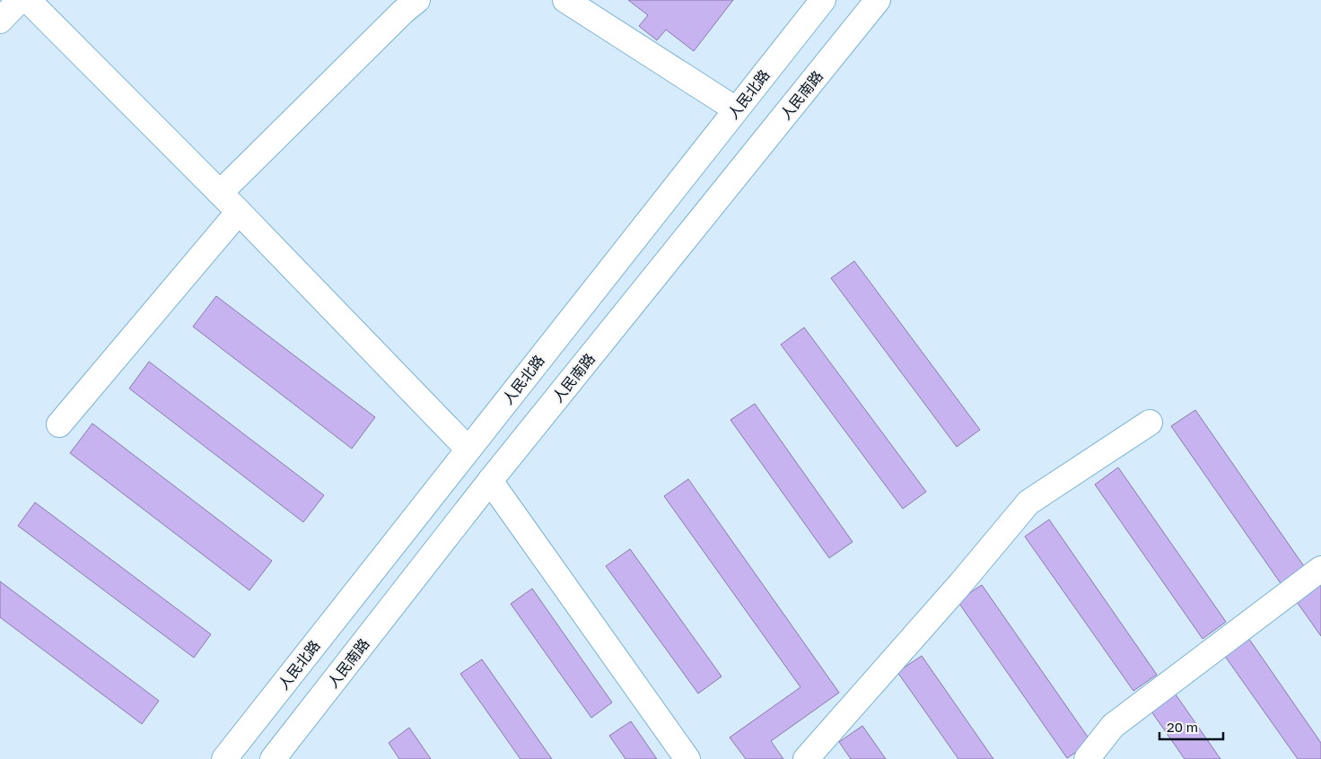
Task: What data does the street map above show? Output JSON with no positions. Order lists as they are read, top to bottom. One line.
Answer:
{"streets":{"street":["人民北路","人民南路"]},"scale_bar":"20 m"}
